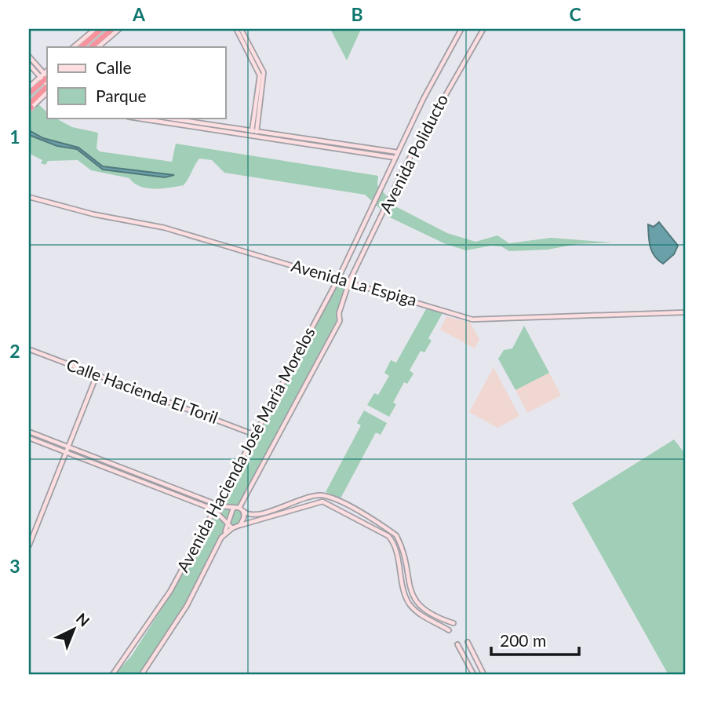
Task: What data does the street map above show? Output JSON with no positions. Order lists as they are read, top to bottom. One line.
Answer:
{"streets":{"street":["Avenida Poliducto","Avenida La Espiga","Calle Hacienda El Toril","Avenida Hacienda José María Morelos"]},"crossings":[["Avenida Poliducto","Avenida La Espiga"],["Avenida Poliducto","Avenida Hacienda José María Morelos"],["Avenida La Espiga","Avenida Hacienda José María Morelos"],["Calle Hacienda El Toril","Avenida Hacienda José María Morelos"]],"legend":["Calle","Parque"],"scale_bar":"200 m","north":"top right","grid":{"columns":["A","B","C"],"rows":["1","2","3"]}}
